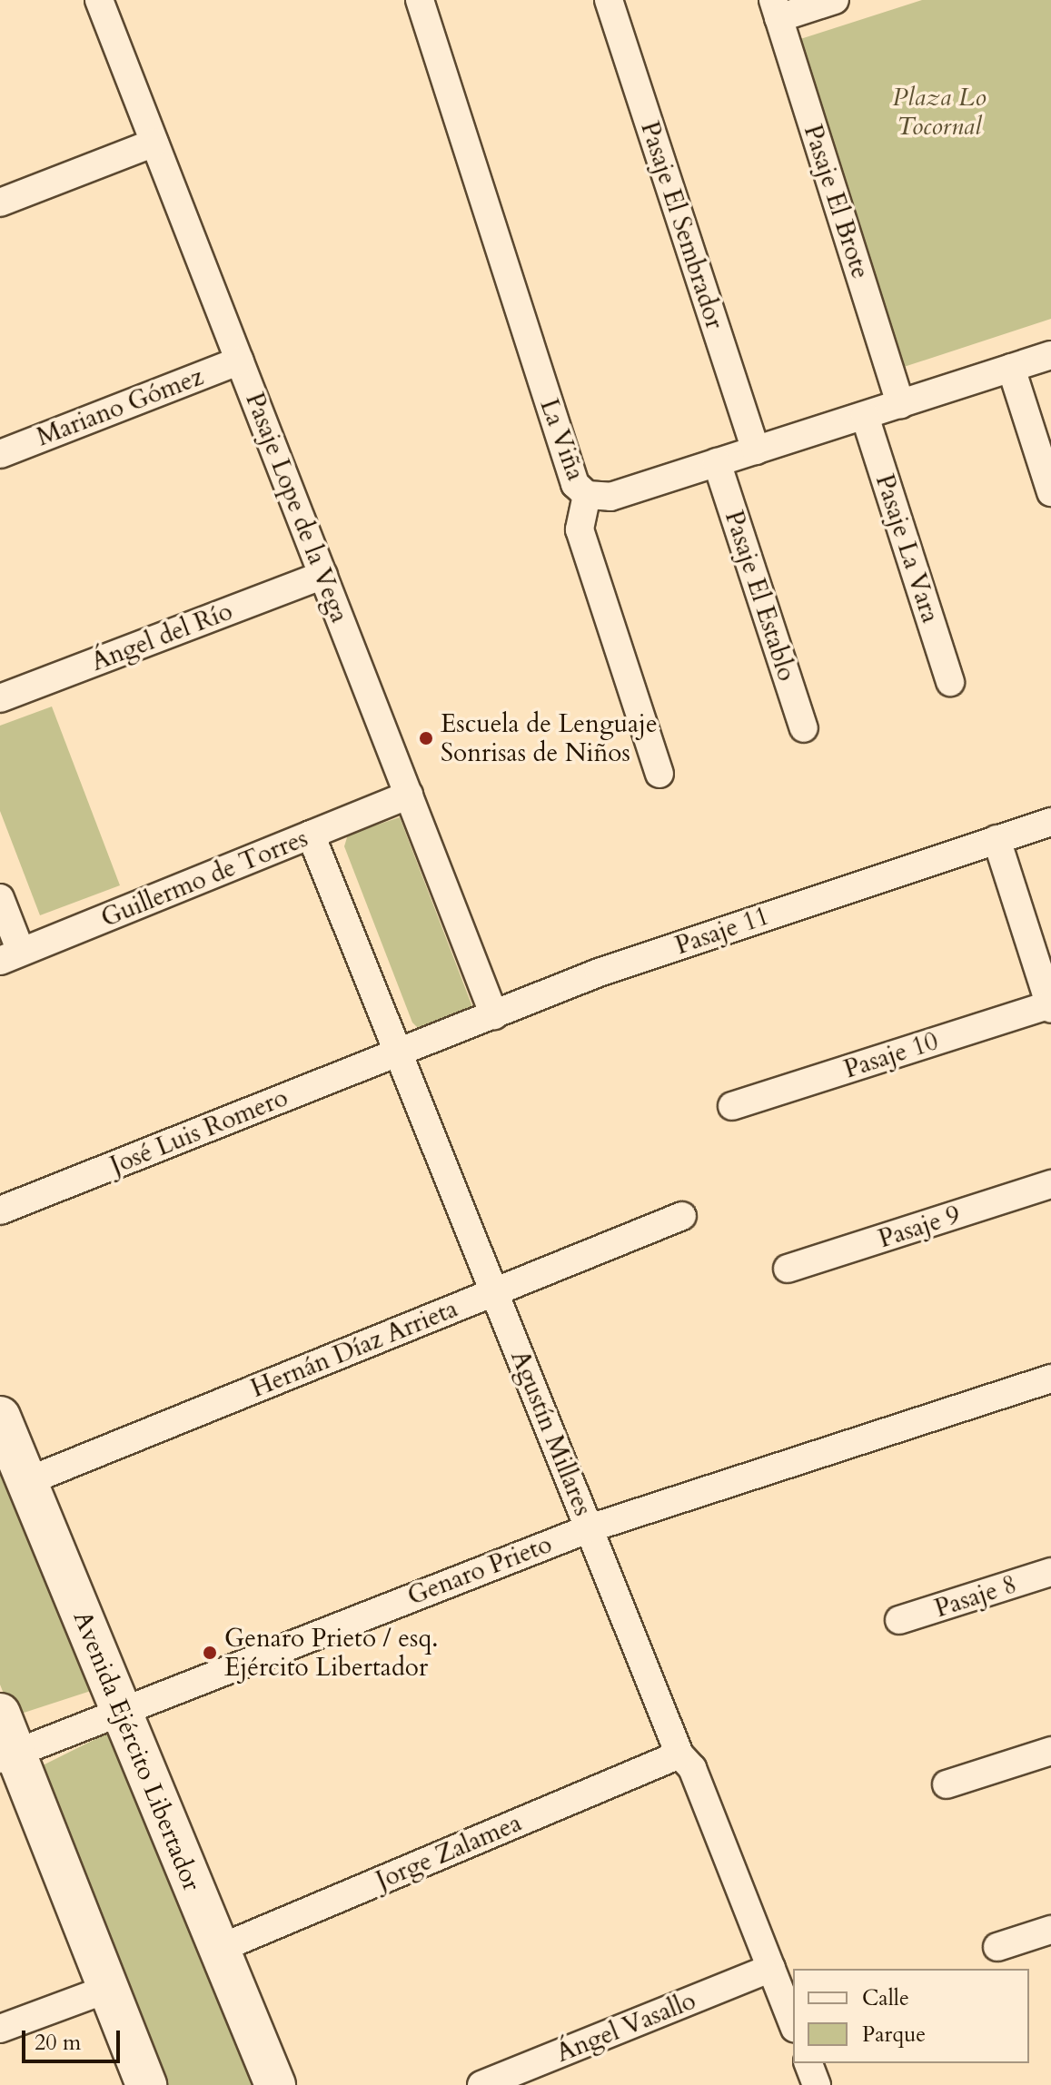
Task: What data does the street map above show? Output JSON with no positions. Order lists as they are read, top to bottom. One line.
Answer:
{"streets":{"main road":["Avenida Ejército Libertador"],"street":["Pasaje El Brote","Pasaje El Sembrador","Mariano Gómez","La Viña","Pasaje Lope de la Vega","Pasaje La Vara","Pasaje El Establo","Ángel del Río","Guillermo de Torres","Pasaje 11","Pasaje 10","José Luis Romero","Pasaje 9","Hernán Díaz Arrieta","Agustín Millares","Genaro Prieto","Pasaje 8","Jorge Zalamea","Ángel Vasallo"]},"crossings":[["Pasaje El Brote","La Viña"],["Pasaje El Sembrador","La Viña"],["Mariano Gómez","Pasaje Lope de la Vega"],["La Viña","Pasaje La Vara"],["La Viña","Pasaje El Establo"],["Pasaje Lope de la Vega","Ángel del Río"],["Pasaje Lope de la Vega","Guillermo de Torres"],["Pasaje Lope de la Vega","Pasaje 11"],["Guillermo de Torres","Agustín Millares"],["Pasaje 11","José Luis Romero"],["Pasaje 11","Agustín Millares"],["José Luis Romero","Agustín Millares"],["Hernán Díaz Arrieta","Agustín Millares"],["Hernán Díaz Arrieta","Avenida Ejército Libertador"],["Agustín Millares","Genaro Prieto"],["Agustín Millares","Jorge Zalamea"],["Agustín Millares","Ángel Vasallo"],["Genaro Prieto","Avenida Ejército Libertador"],["Avenida Ejército Libertador","Jorge Zalamea"]],"parks":["Plaza Lo Tocornal"],"places":["Escuela de Lenguaje Sonrisas de Niños","Genaro Prieto / esq. Ejército Libertador"],"legend":["Calle","Parque"],"scale_bar":"20 m"}
